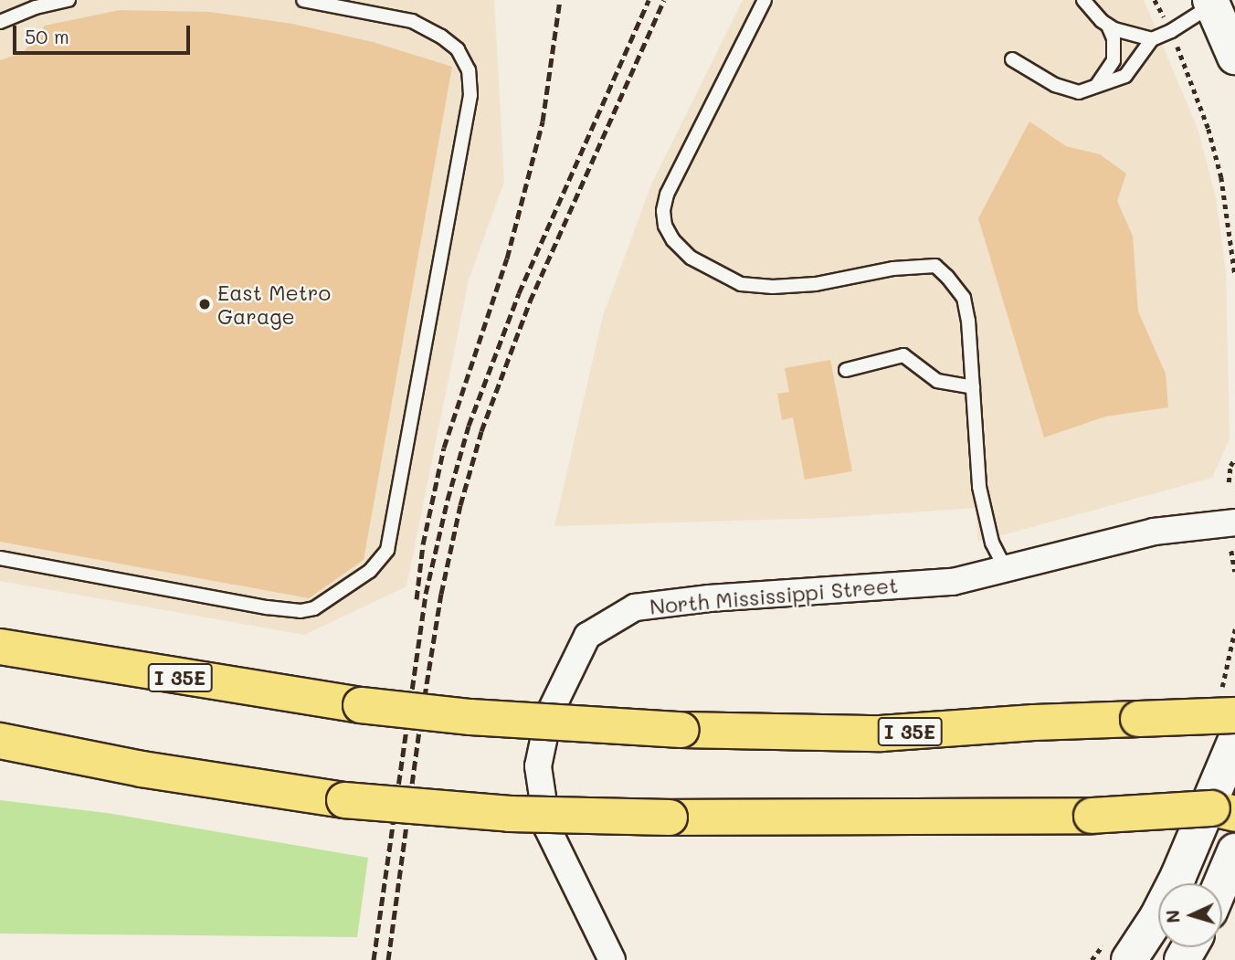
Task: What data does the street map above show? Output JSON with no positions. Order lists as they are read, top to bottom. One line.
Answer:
{"streets":{"highway":["I 35E"],"street":["North Mississippi Street"]},"places":["East Metro Garage"],"scale_bar":"50 m","north":"left"}
